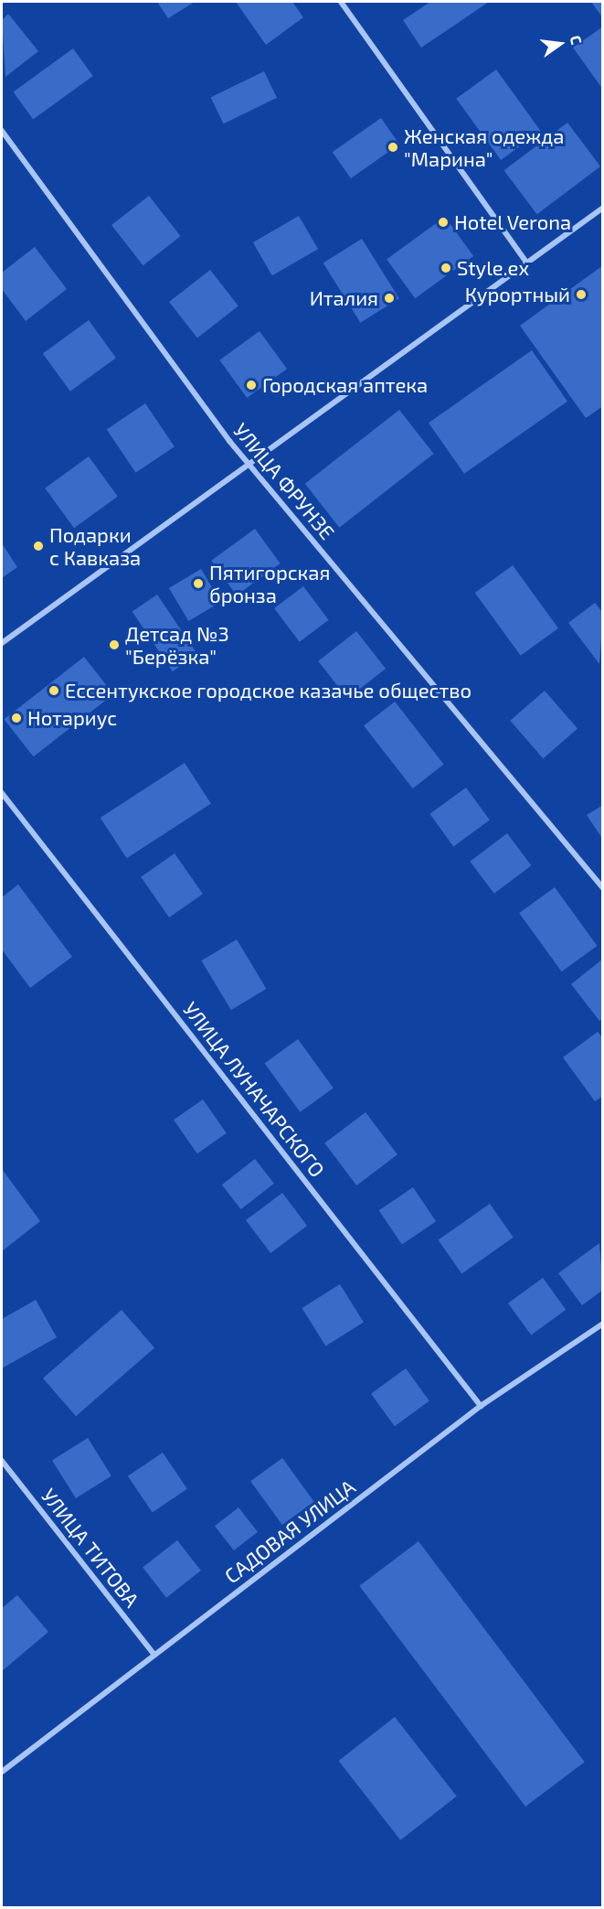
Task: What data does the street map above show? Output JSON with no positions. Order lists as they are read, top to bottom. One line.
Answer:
{"streets":{"street":["УЛИЦА ФРУНЗЕ","УЛИЦА ЛУНАЧАРСКОГО","САДОВАЯ УЛИЦА","УЛИЦА ТИТОВА"]},"crossings":[["УЛИЦА ЛУНАЧАРСКОГО","САДОВАЯ УЛИЦА"],["САДОВАЯ УЛИЦА","УЛИЦА ТИТОВА"]],"places":["Женская одежда \"Марина\"","Hotel Verona","Style.ex","Курортный","Италия","Городская аптека","Подарки с Кавказа","Пятигорская бронза","Детсад №3 \"Берёзка\"","Ессентукское городское казачье общество","Нотариус"],"north":"right"}
